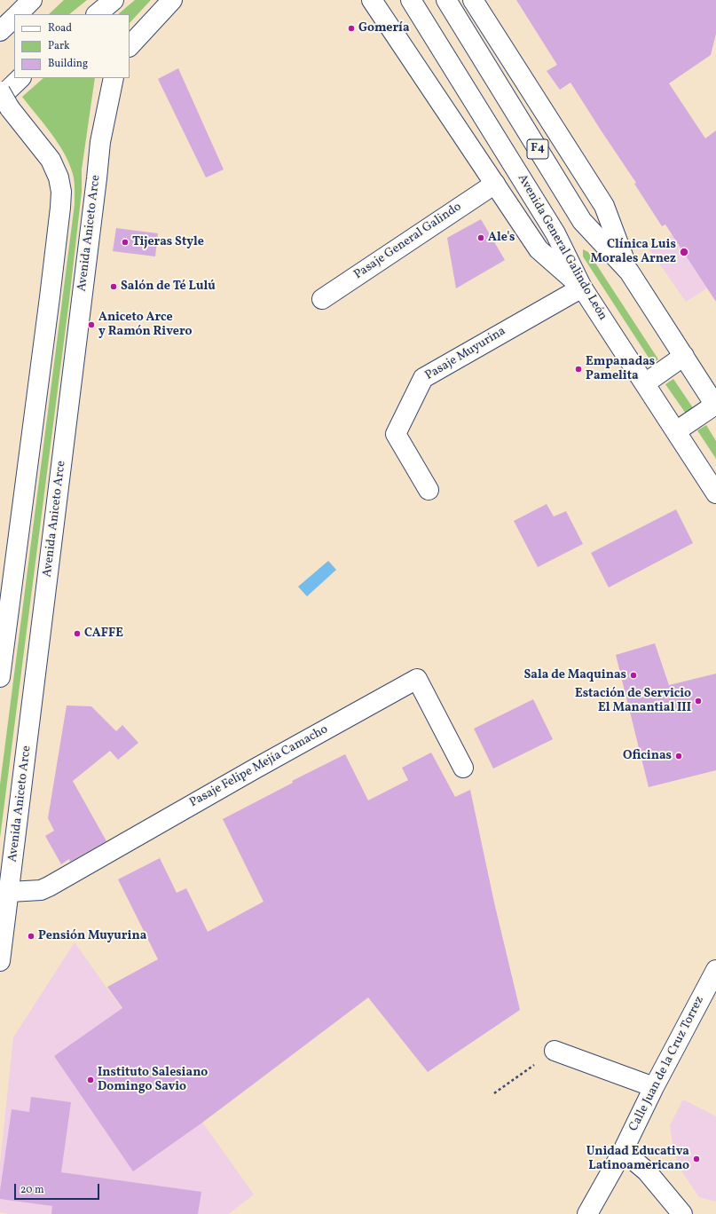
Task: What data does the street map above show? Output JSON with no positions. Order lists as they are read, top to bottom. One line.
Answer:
{"streets":{"main road":["F4","Avenida Aniceto Arce","Pasaje General Galindo","Avenida General Galindo León","Pasaje Muyurina","Pasaje Felipe Mejía Camacho","Calle Juan de la Cruz Torrez"]},"crossings":[["Avenida Aniceto Arce","Pasaje Felipe Mejía Camacho"],["Avenida General Galindo León","Pasaje Muyurina"]],"places":["Gomería","Ale's","Tijeras Style","Clínica Luis Morales Arnez","Salón de Té Lulú","Aniceto Arce y Ramón Rivero","Empanadas Pamelita","CAFFE","Sala de Maquinas","Estación de Servicio El Manantial III","Oficinas","Pensión Muyurina","Instituto Salesiano Domingo Savio","Unidad Educativa Latinoamericano"],"legend":["Road","Park","Building"],"scale_bar":"20 m"}
